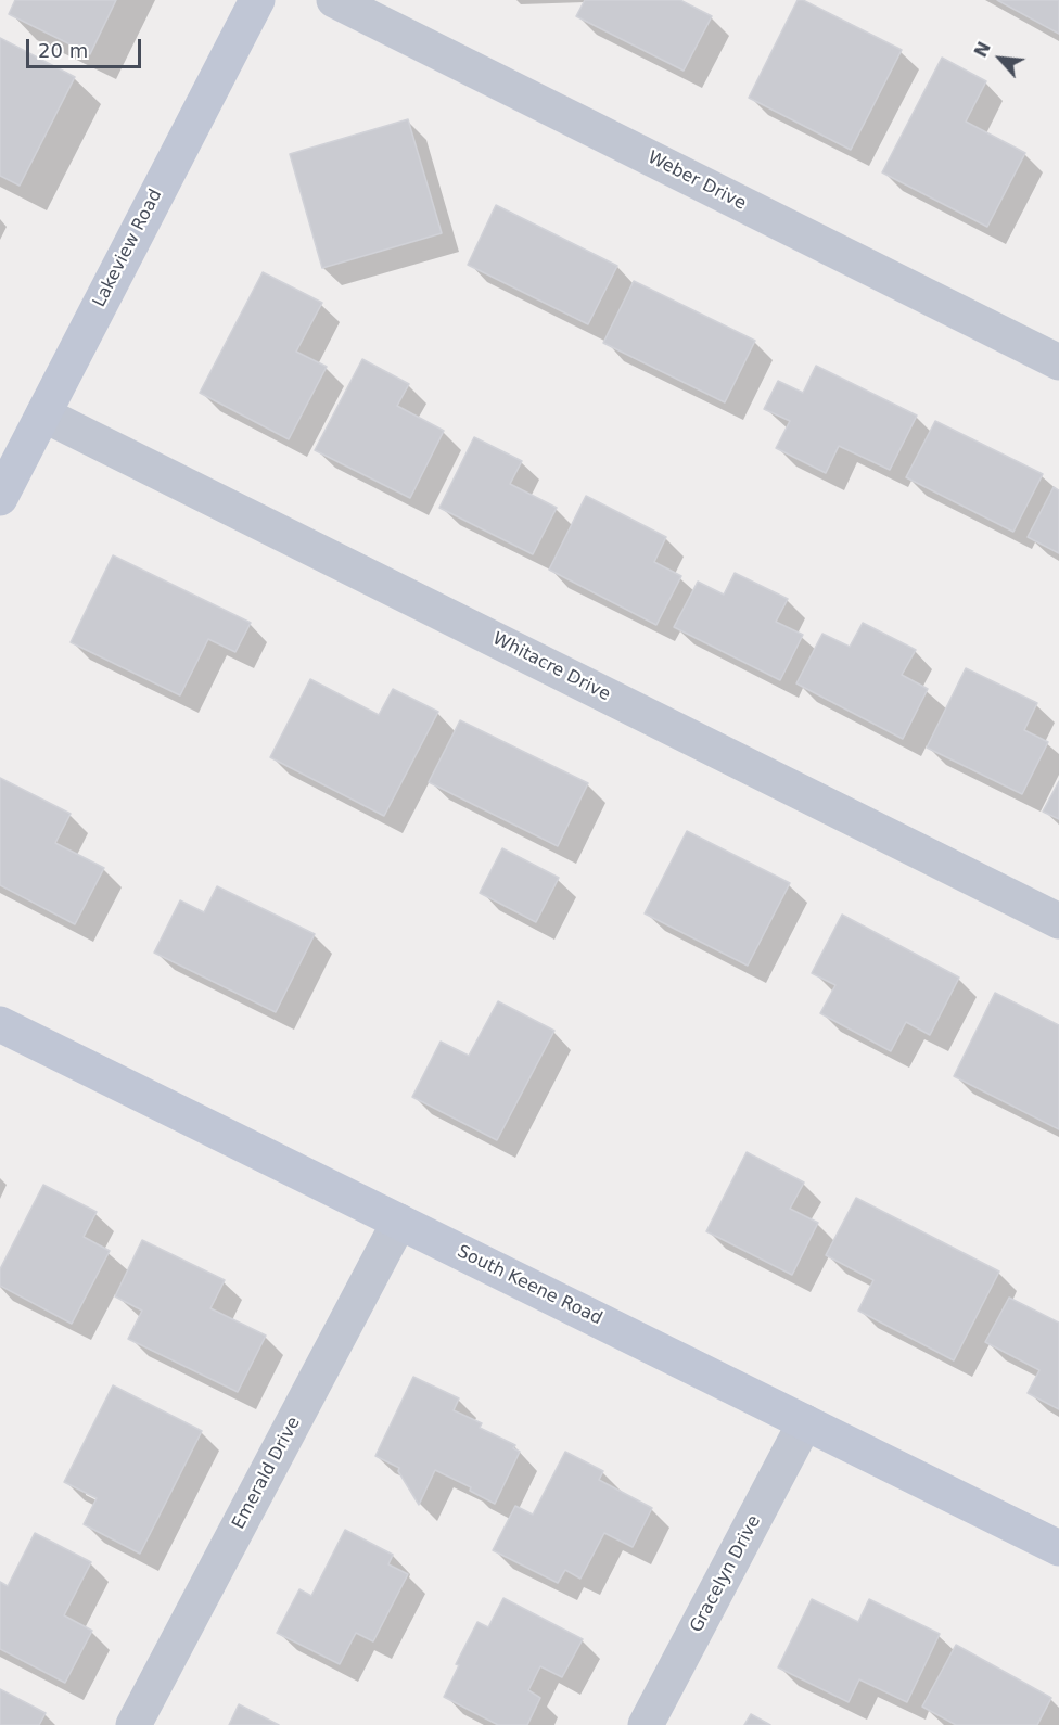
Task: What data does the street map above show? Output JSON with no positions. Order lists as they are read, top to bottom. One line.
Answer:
{"streets":{"main road":["Lakeview Road","South Keene Road"],"street":["Weber Drive","Whitacre Drive","Emerald Drive","Gracelyn Drive"]},"crossings":[["Lakeview Road","Whitacre Drive"],["South Keene Road","Emerald Drive"],["South Keene Road","Gracelyn Drive"]],"scale_bar":"20 m","north":"top left"}
